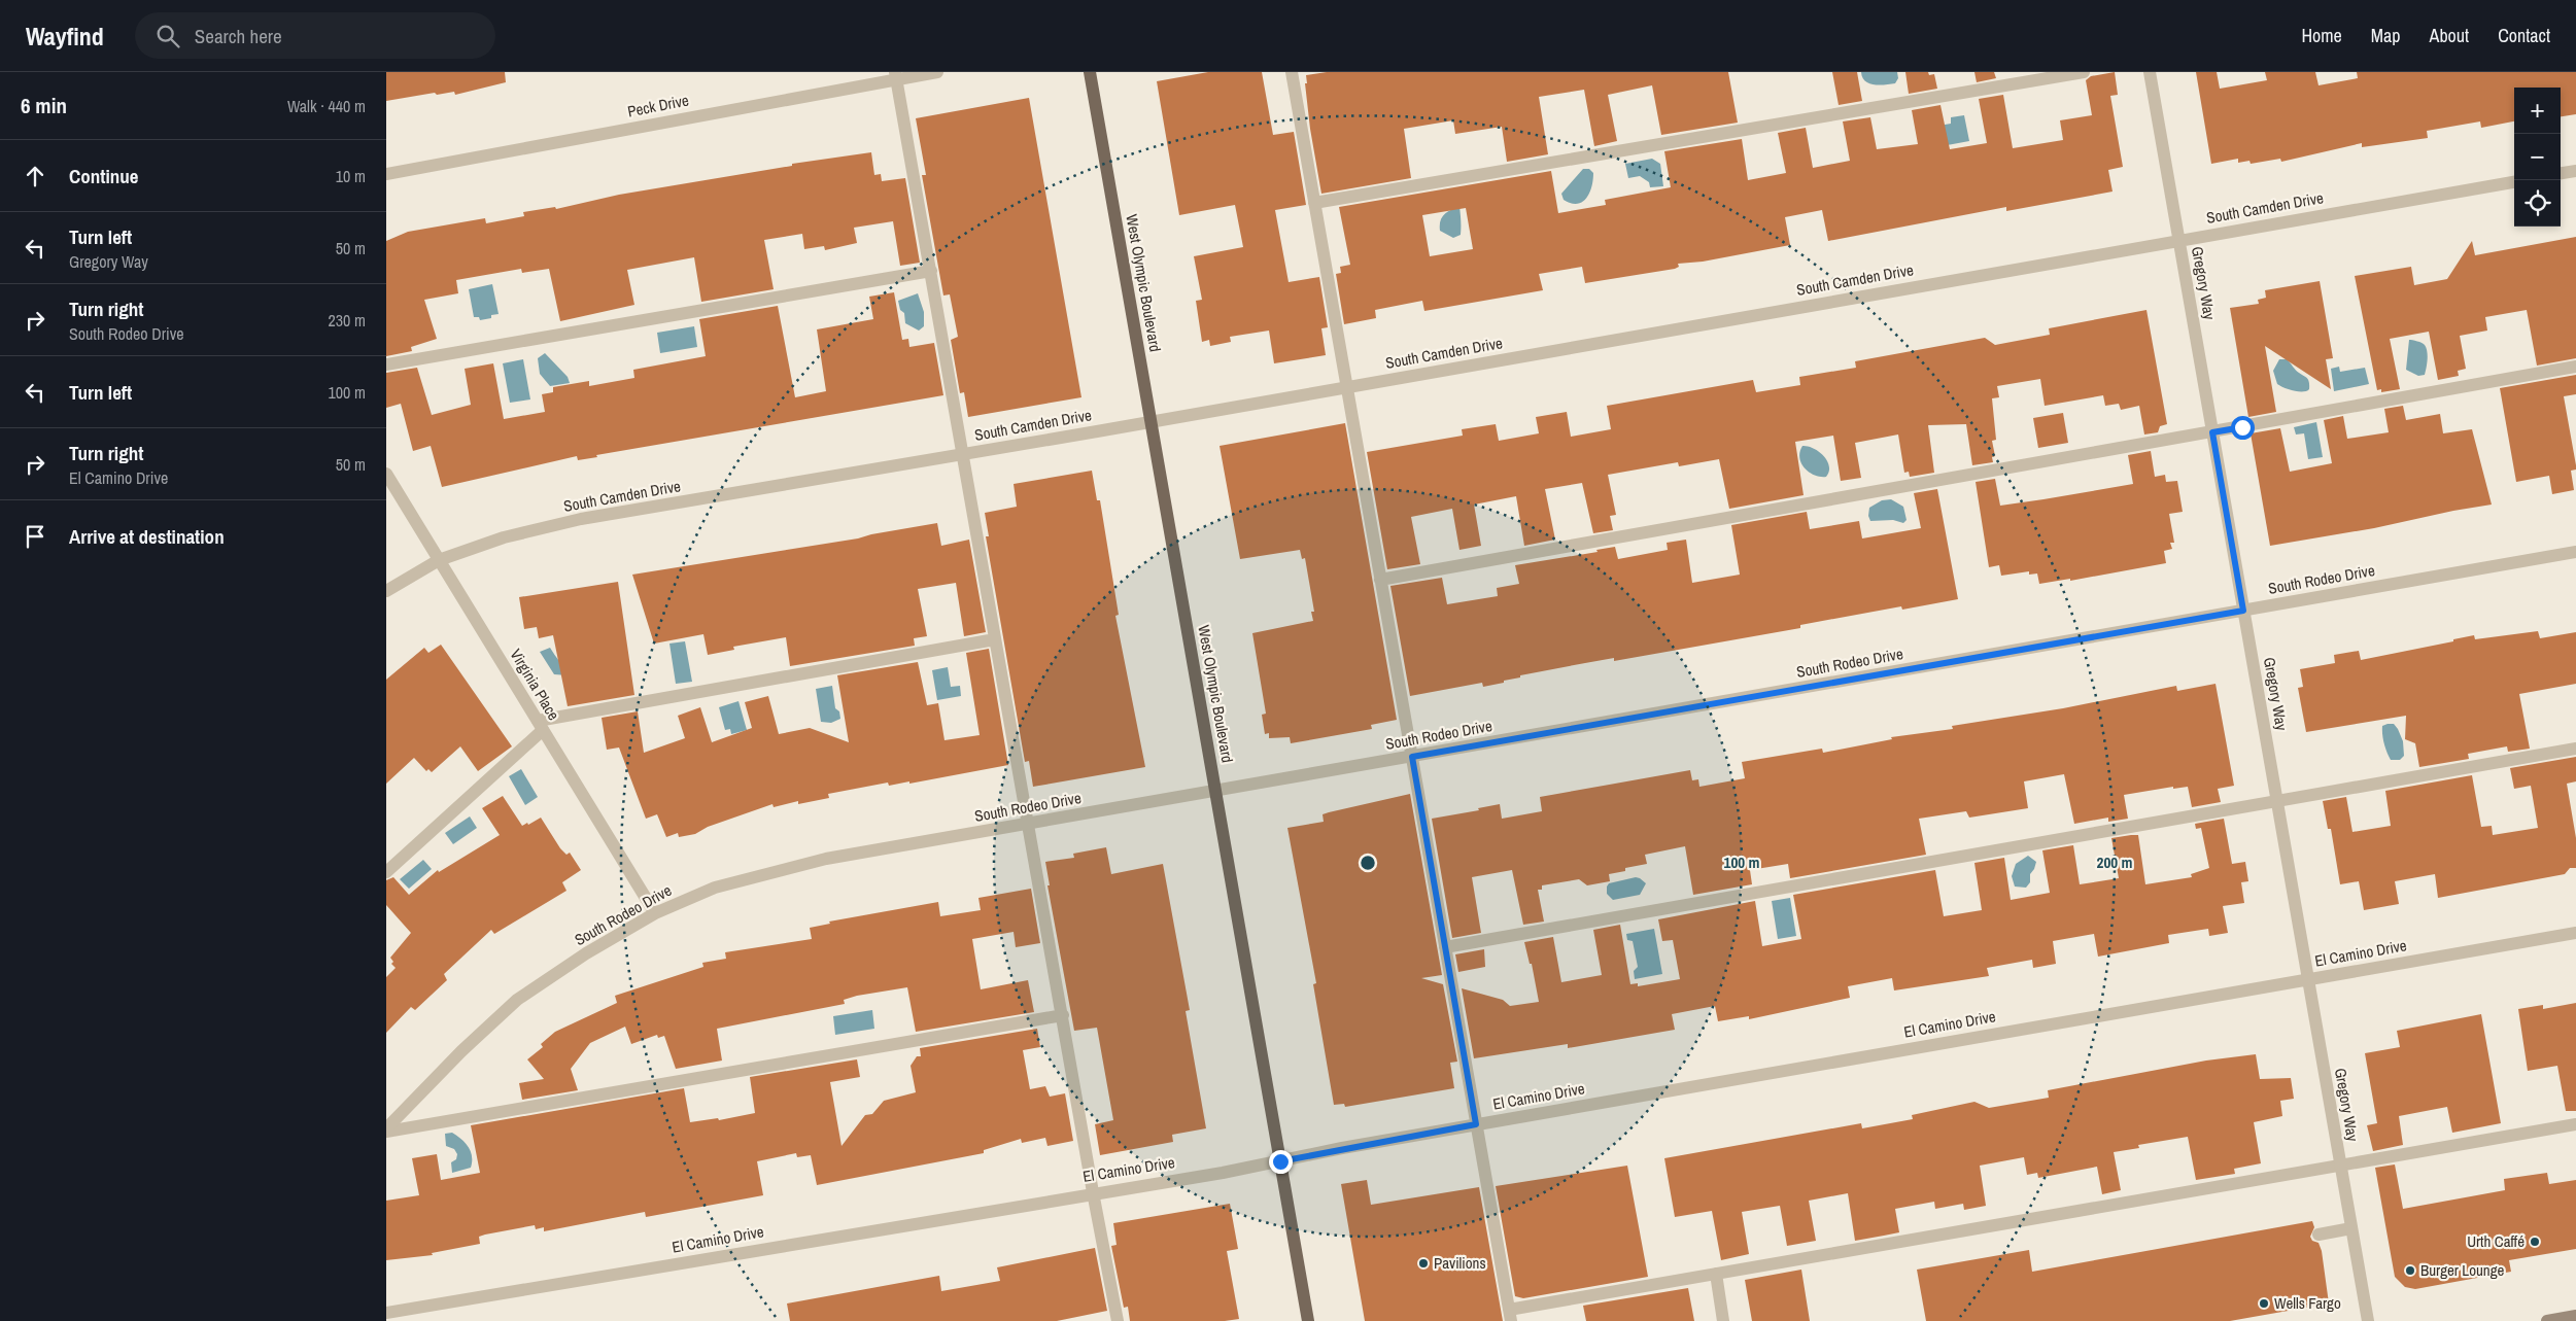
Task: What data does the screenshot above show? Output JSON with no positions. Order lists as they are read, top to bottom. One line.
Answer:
{"streets":{"main road":["West Olympic Boulevard"],"street":["Peck Drive","South Camden Drive","Gregory Way","South Rodeo Drive","Virginia Place","El Camino Drive"]},"crossings":[["South Camden Drive","West Olympic Boulevard"],["South Camden Drive","Gregory Way"],["South Camden Drive","Virginia Place"],["West Olympic Boulevard","South Rodeo Drive"],["West Olympic Boulevard","El Camino Drive"],["Gregory Way","South Rodeo Drive"],["Gregory Way","El Camino Drive"],["South Rodeo Drive","Virginia Place"]],"places":["Urth Caffé","Pavilions","Burger Lounge","Wells Fargo"],"page":{"header":"Wayfind","search":"Search here","nav":["Home","Map","About","Contact"],"heading":["6 min","Walk · 440 m"],"map_buttons":["+","−"],"list":[["Continue","10 m"],["Turn left","Gregory Way","50 m"],["Turn right","South Rodeo Drive","230 m"],["Turn left","100 m"],["Turn right","El Camino Drive","50 m"],"Arrive at destination"]},"rings":["100 m","200 m"]}
